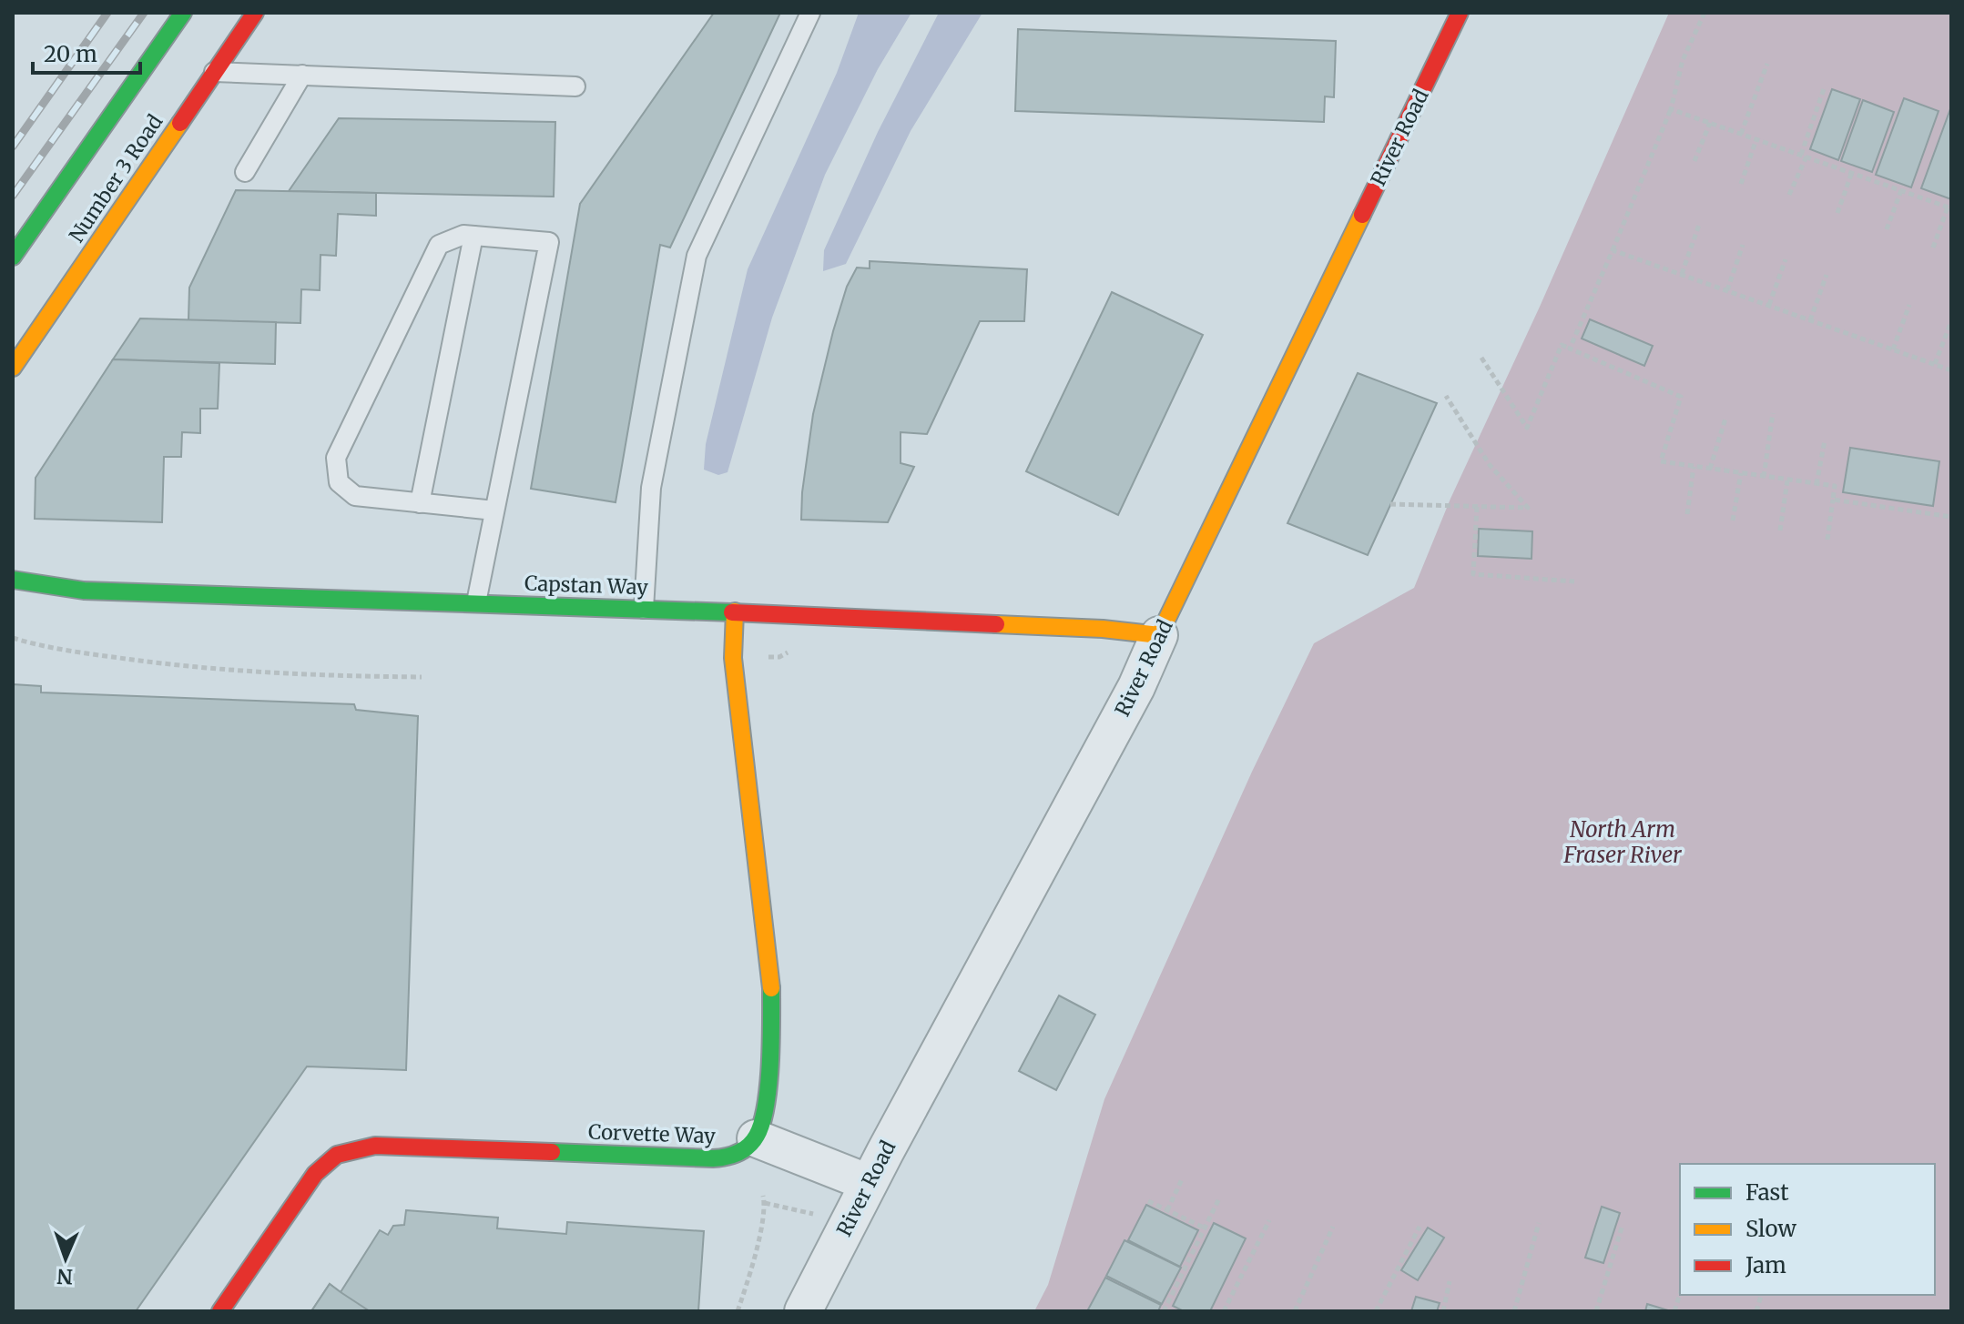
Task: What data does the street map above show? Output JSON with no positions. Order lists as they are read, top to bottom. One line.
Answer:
{"streets":{"street":["River Road","Number 3 Road","Capstan Way","Corvette Way"]},"crossings":[["River Road","Capstan Way"]],"water":["North Arm Fraser River"],"legend":["Fast","Slow","Jam"],"scale_bar":"20 m","north":"bottom"}
